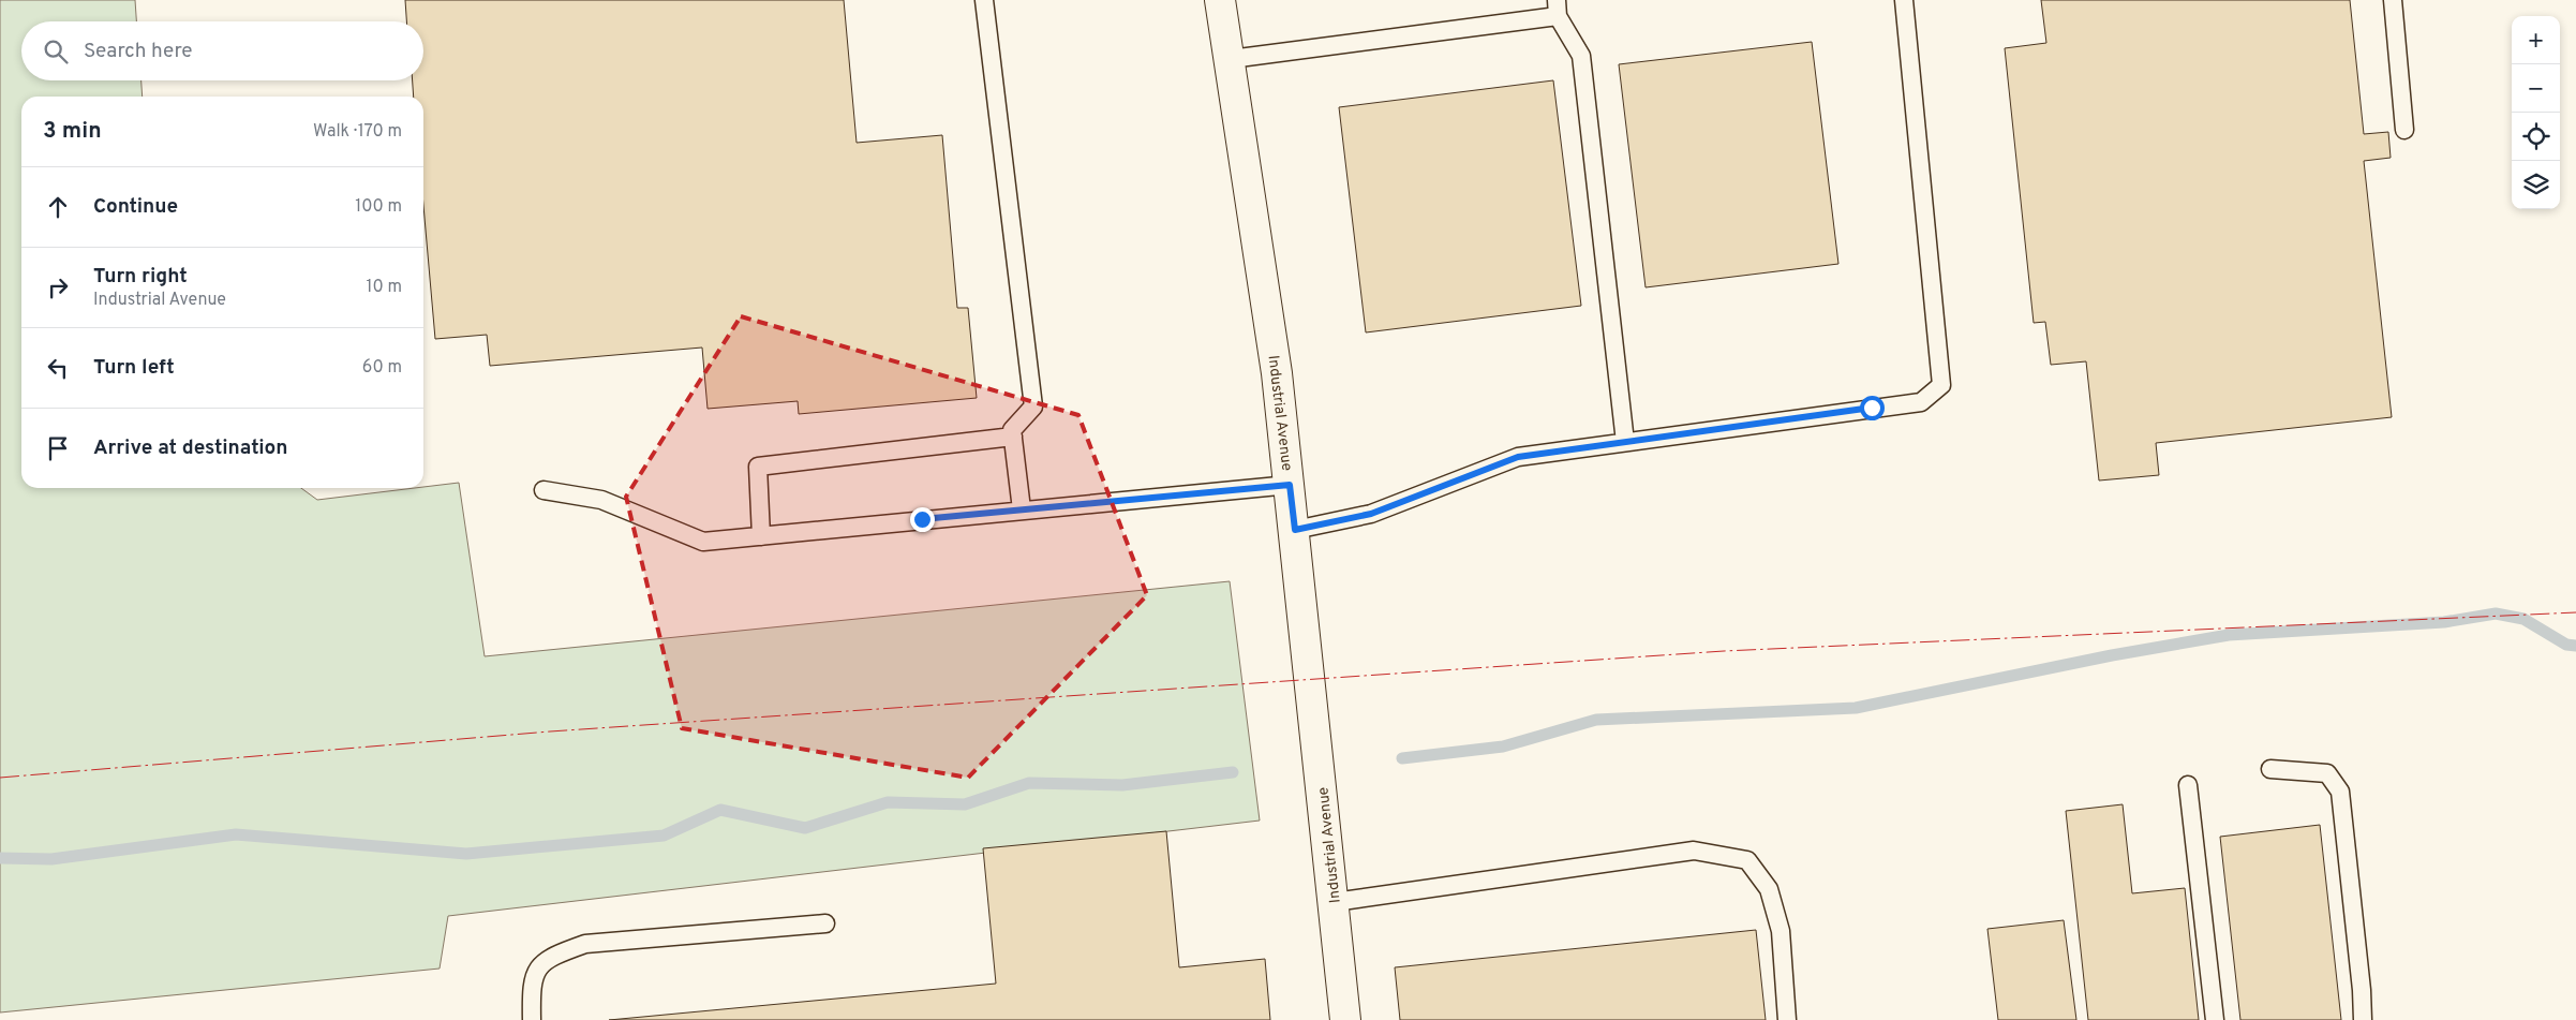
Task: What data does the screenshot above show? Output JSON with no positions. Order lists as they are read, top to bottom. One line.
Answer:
{"streets":{"main road":["Industrial Avenue"]},"page":{"map_buttons":["+","−"],"search":"Search here","heading":["3 min","Walk · 170 m"],"list":[["Continue","100 m"],["Turn right","Industrial Avenue","10 m"],["Turn left","60 m"],"Arrive at destination"]}}
